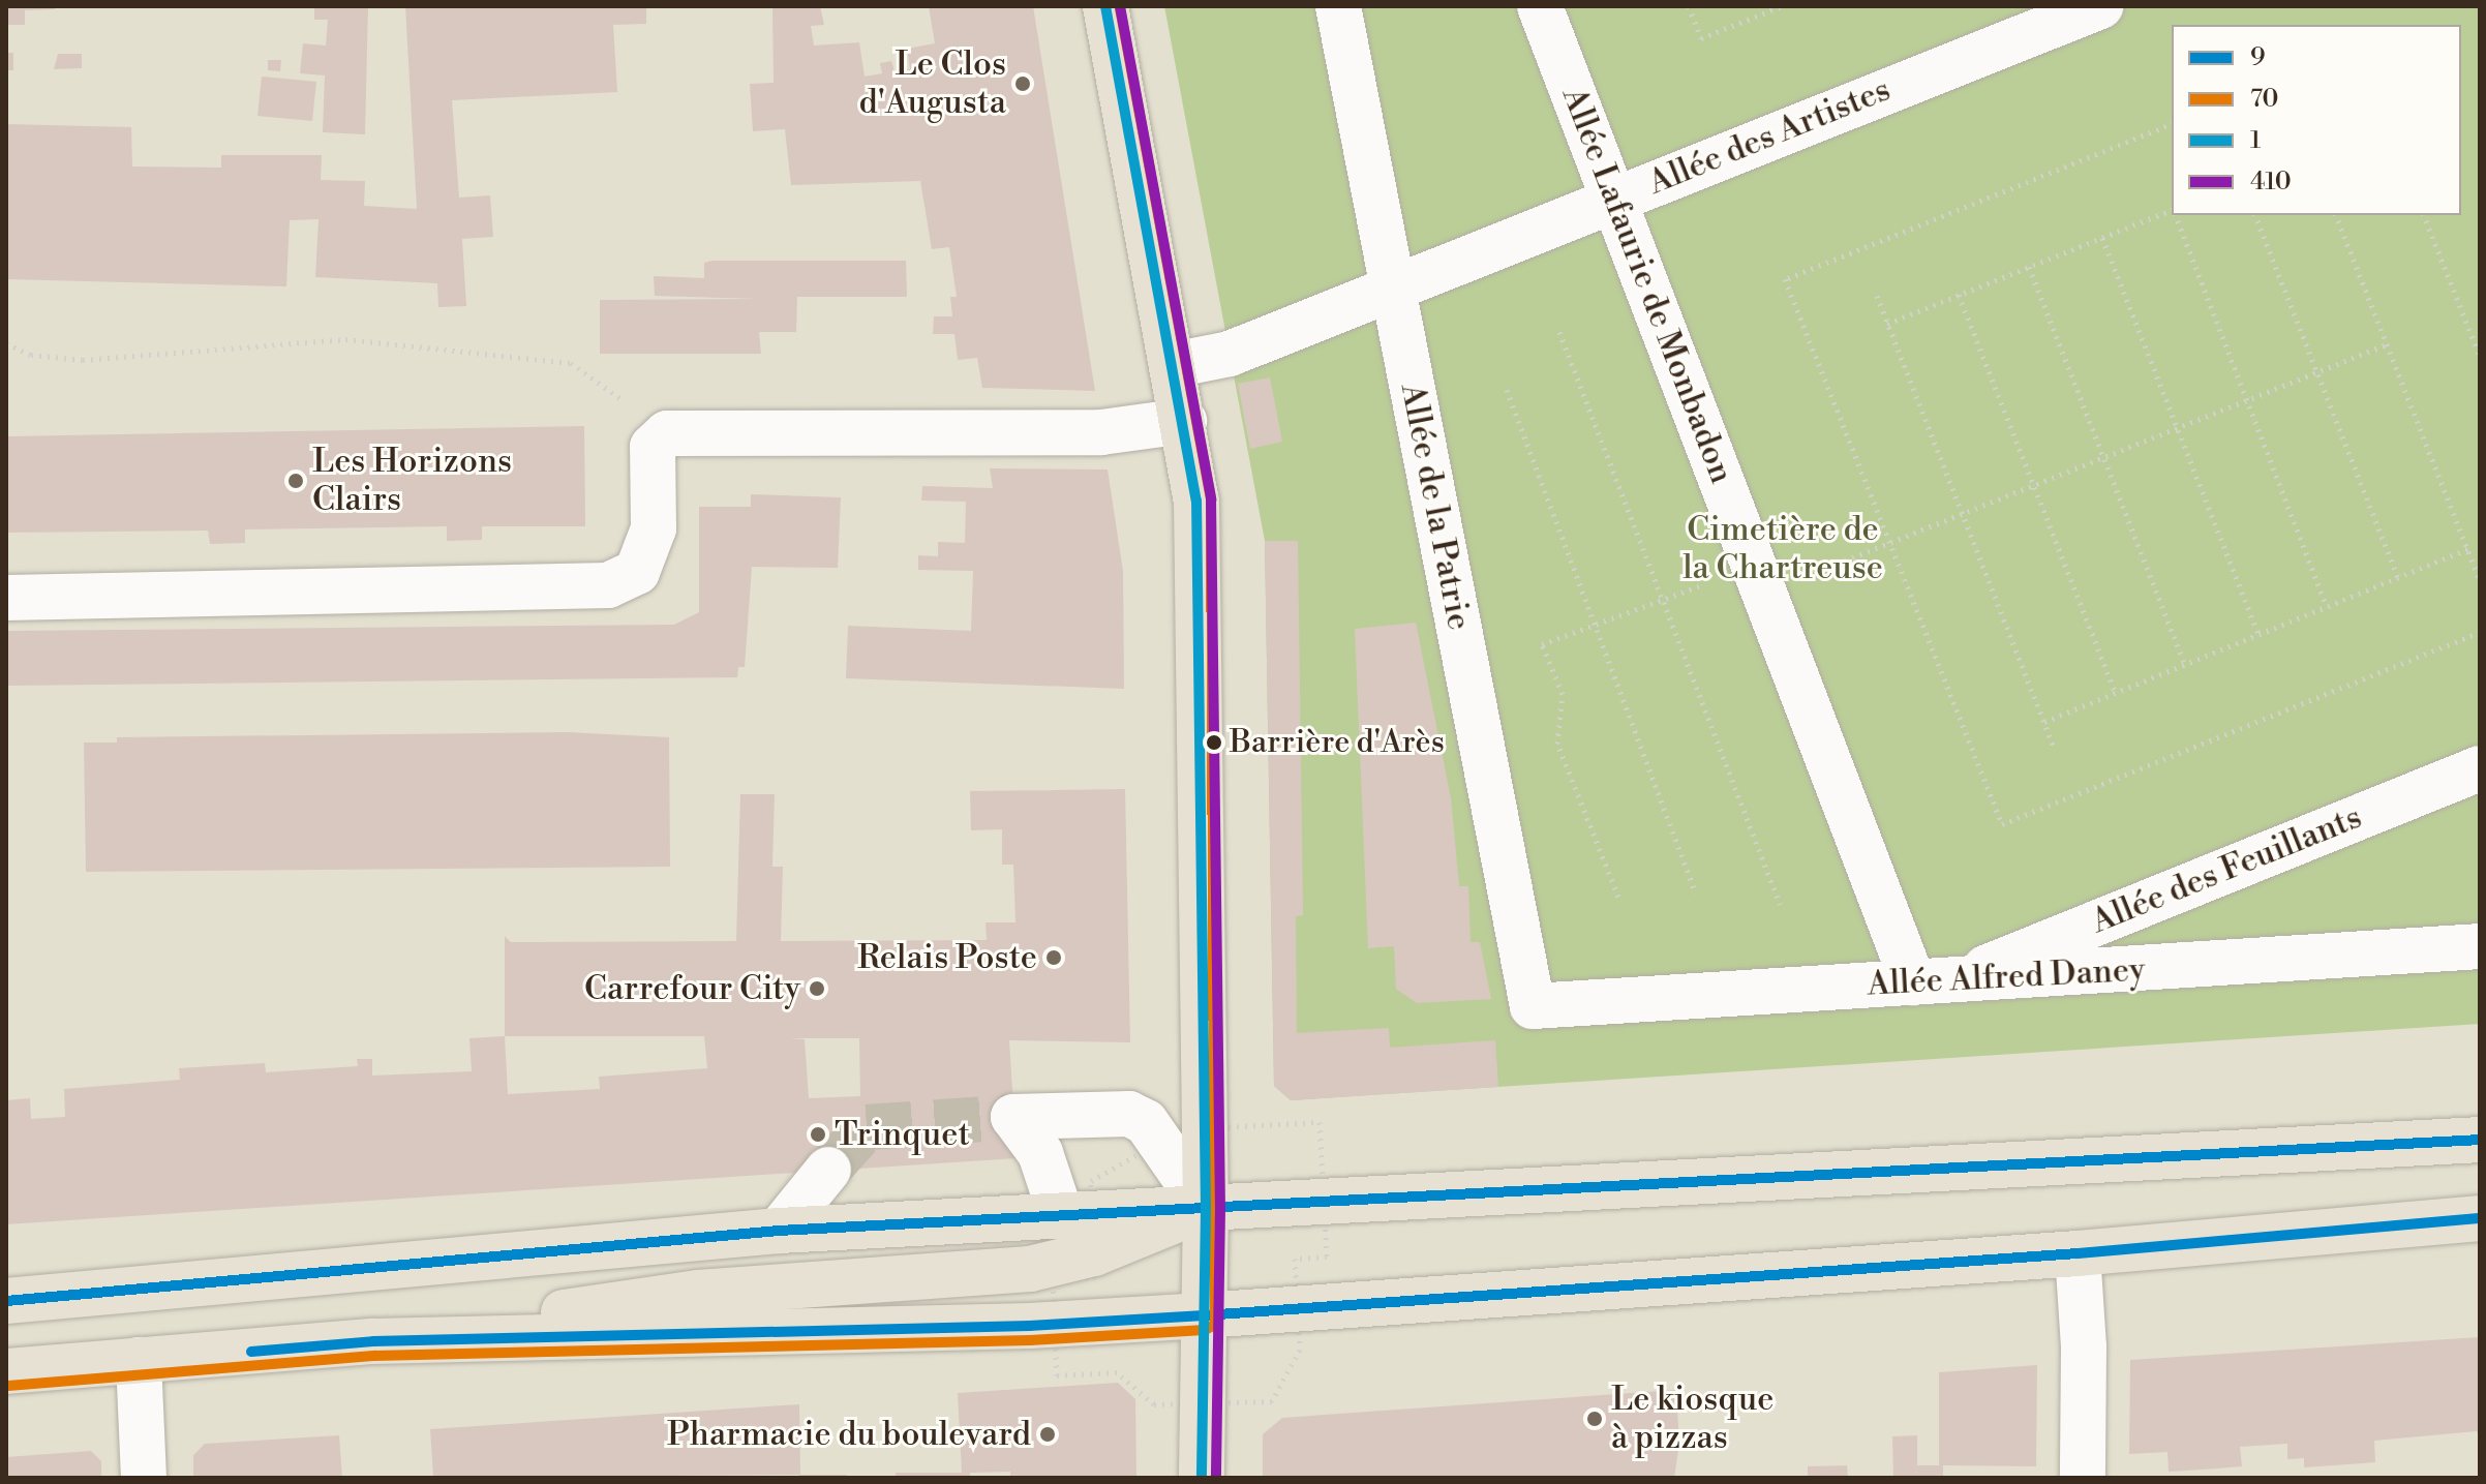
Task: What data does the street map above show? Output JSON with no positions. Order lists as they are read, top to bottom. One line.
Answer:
{"streets":{"street":["Allée des Artistes","Allée Lafaurie de Monbadon","Allée de la Patrie","Allée des Feuillants","Allée Alfred Daney"]},"crossings":[["Allée des Artistes","Allée Lafaurie de Monbadon"],["Allée des Artistes","Allée de la Patrie"],["Allée Lafaurie de Monbadon","Allée Alfred Daney"],["Allée de la Patrie","Allée Alfred Daney"],["Allée des Feuillants","Allée Alfred Daney"]],"parks":["Cimetière de la Chartreuse"],"places":["Le Clos d'Augusta","Les Horizons Clairs","Barrière d'Arès","Relais Poste","Carrefour City","Trinquet","Le kiosque à pizzas","Pharmacie du boulevard"],"lines":["transit line 70","transit line 1","transit line 410","transit line 9"],"legend":["9","70","1","410"]}
